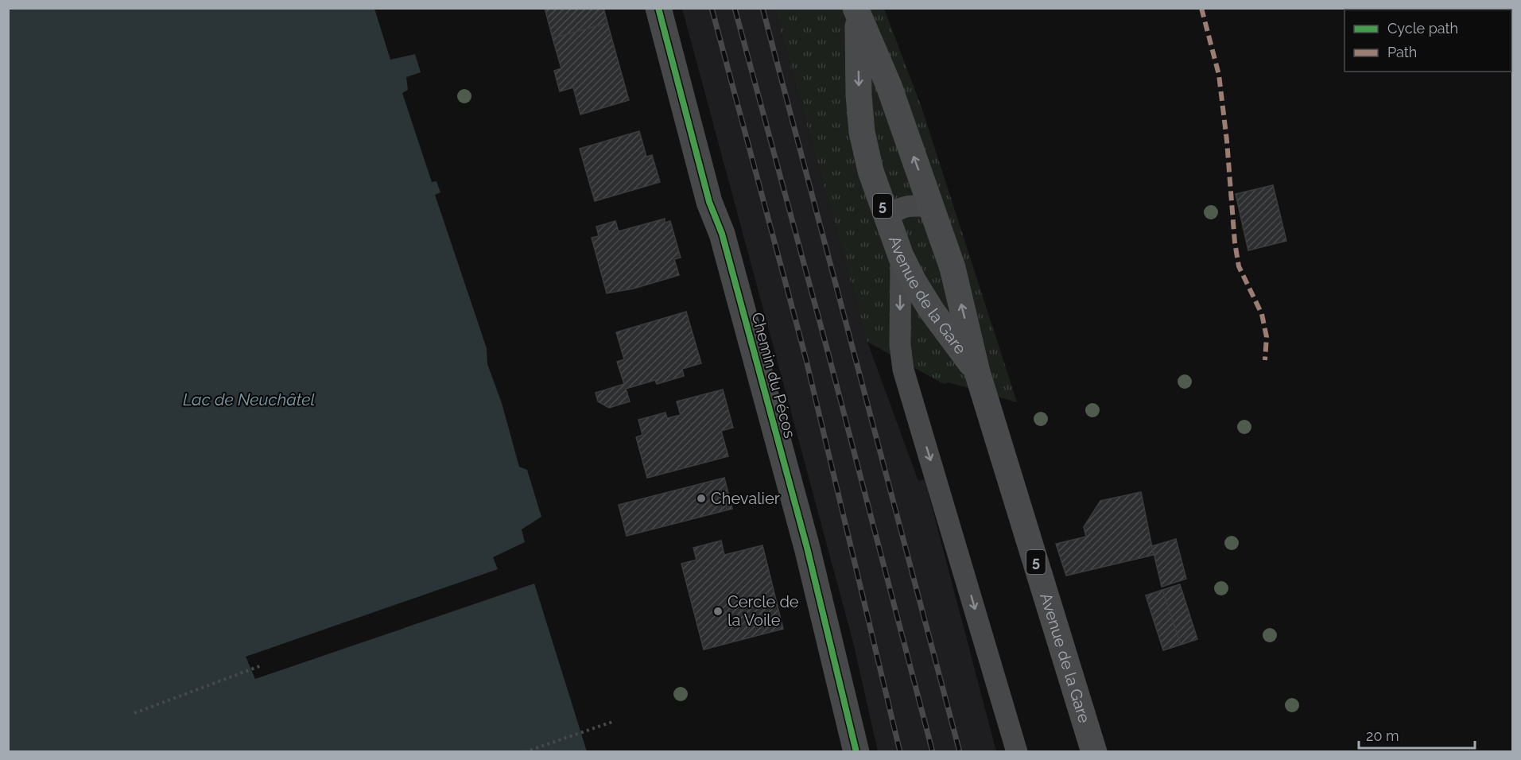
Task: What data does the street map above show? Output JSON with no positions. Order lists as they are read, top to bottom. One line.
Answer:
{"streets":{"main road":["5","Avenue de la Gare"],"street":["Chemin du Pécos"]},"water":["Lac de Neuchâtel"],"places":["Chevalier","Cercle de la Voile"],"legend":["Cycle path","Path"],"scale_bar":"20 m"}
